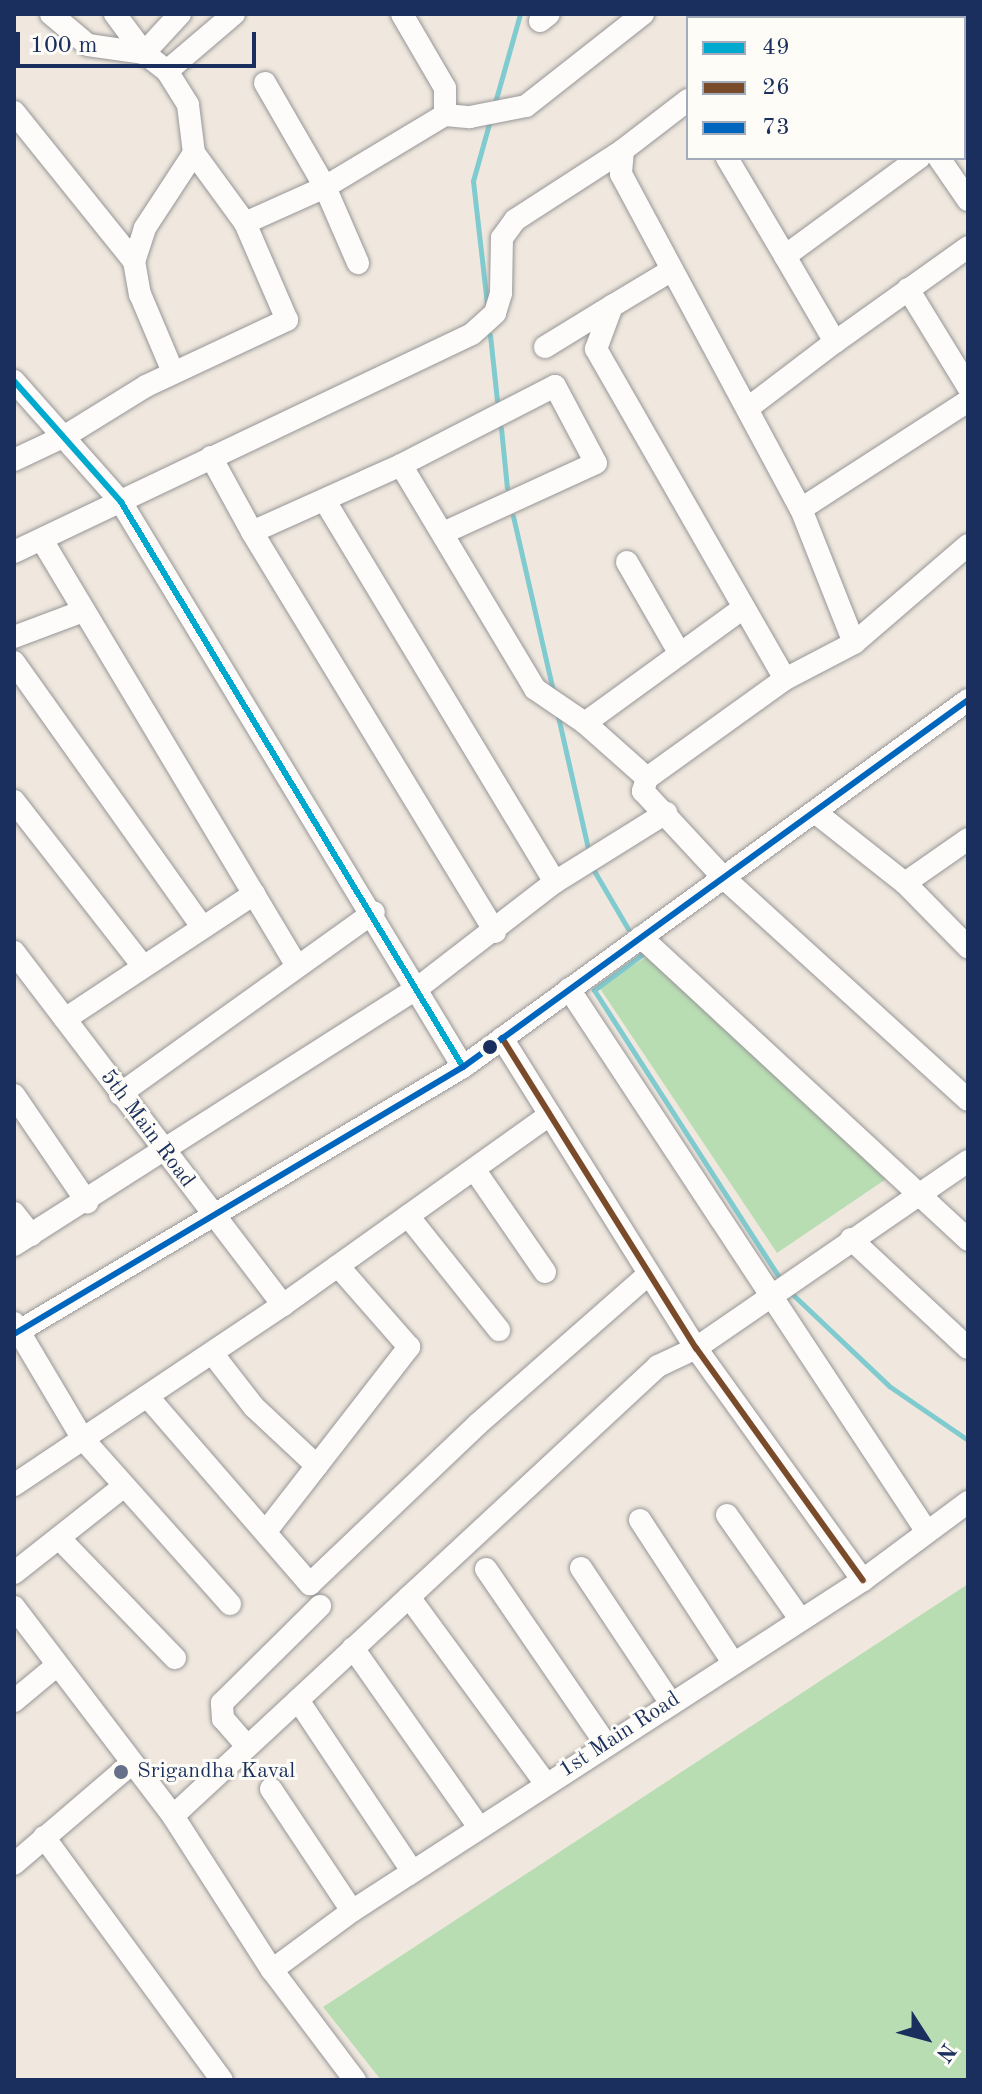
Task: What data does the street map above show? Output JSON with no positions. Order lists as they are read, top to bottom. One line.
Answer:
{"streets":{"street":["5th Main Road","1st Main Road"]},"places":["Srigandha Kaval"],"lines":["transit line 49","transit line 73","transit line 26"],"legend":["49","26","73"],"scale_bar":"100 m","north":"bottom right"}
